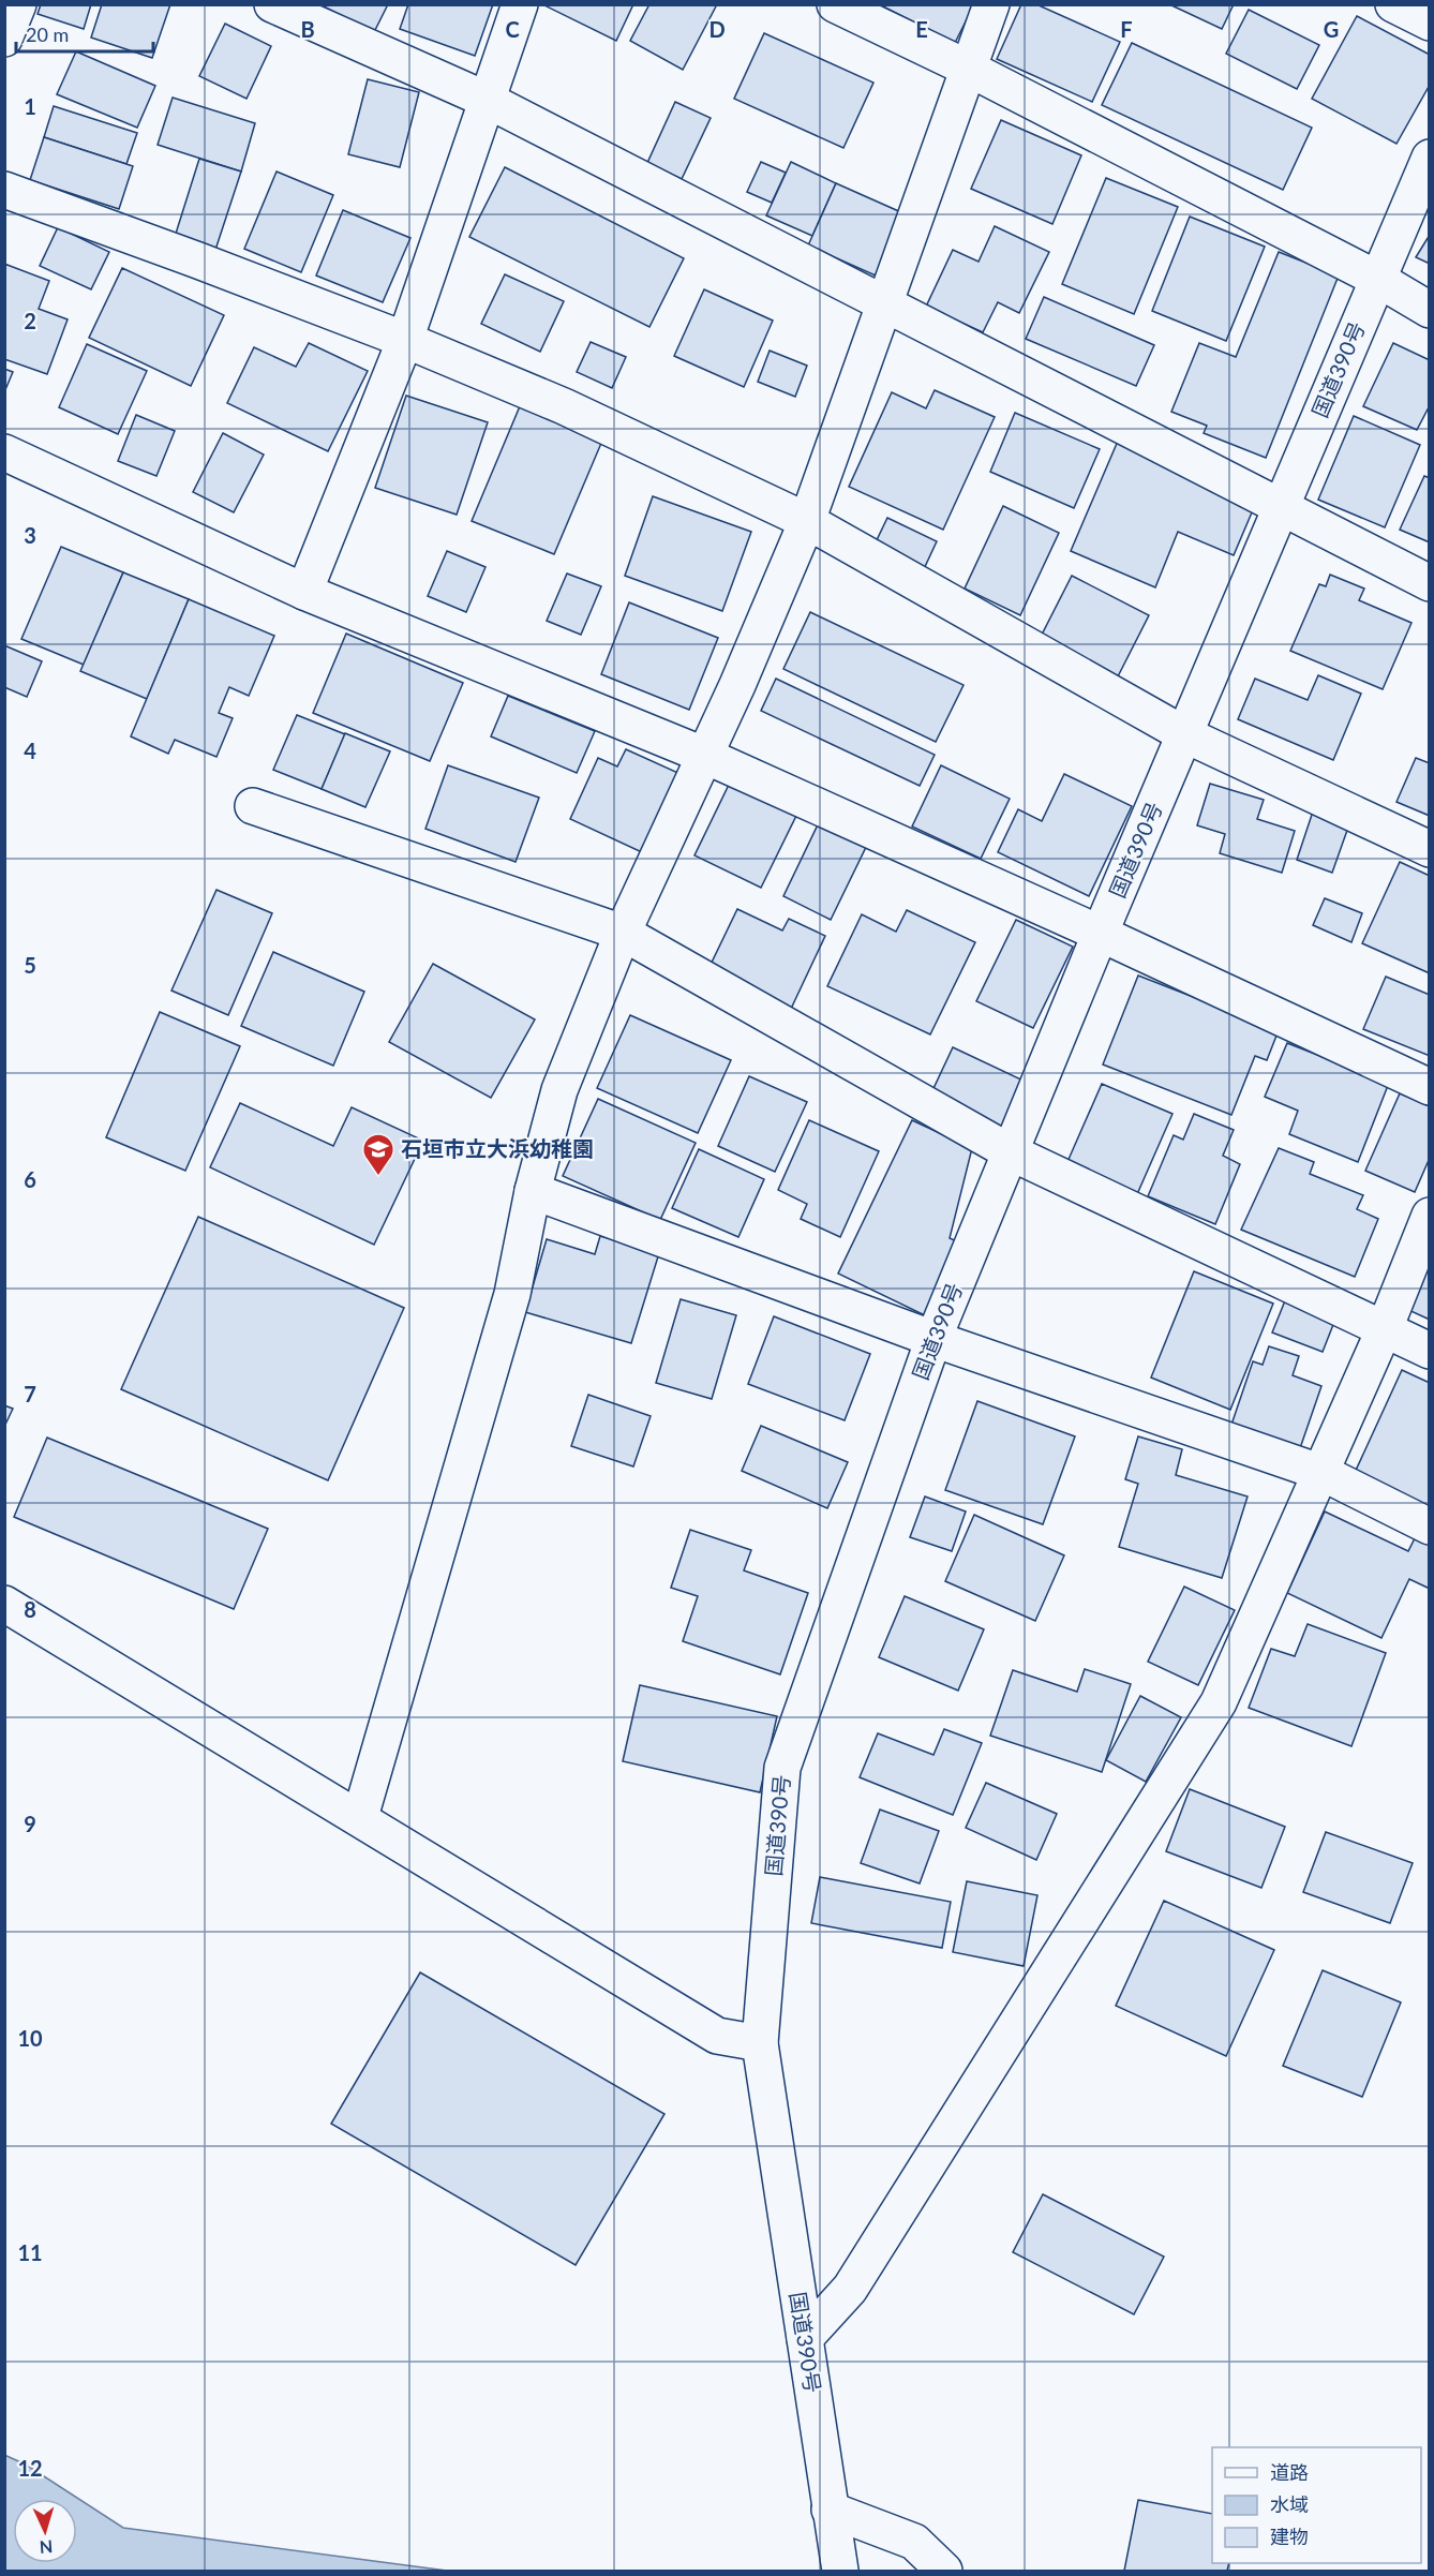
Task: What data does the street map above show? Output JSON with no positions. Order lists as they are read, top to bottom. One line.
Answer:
{"streets":{"main road":["国道390号"]},"places":{"school or university":["石垣市立大浜幼稚園"]},"legend":["道路","水域","建物"],"scale_bar":"20 m","north":"bottom","grid":{"columns":["B","C","D","E","F","G"],"rows":["1","2","3","4","5","6","7","8","9","10","11","12"]}}
